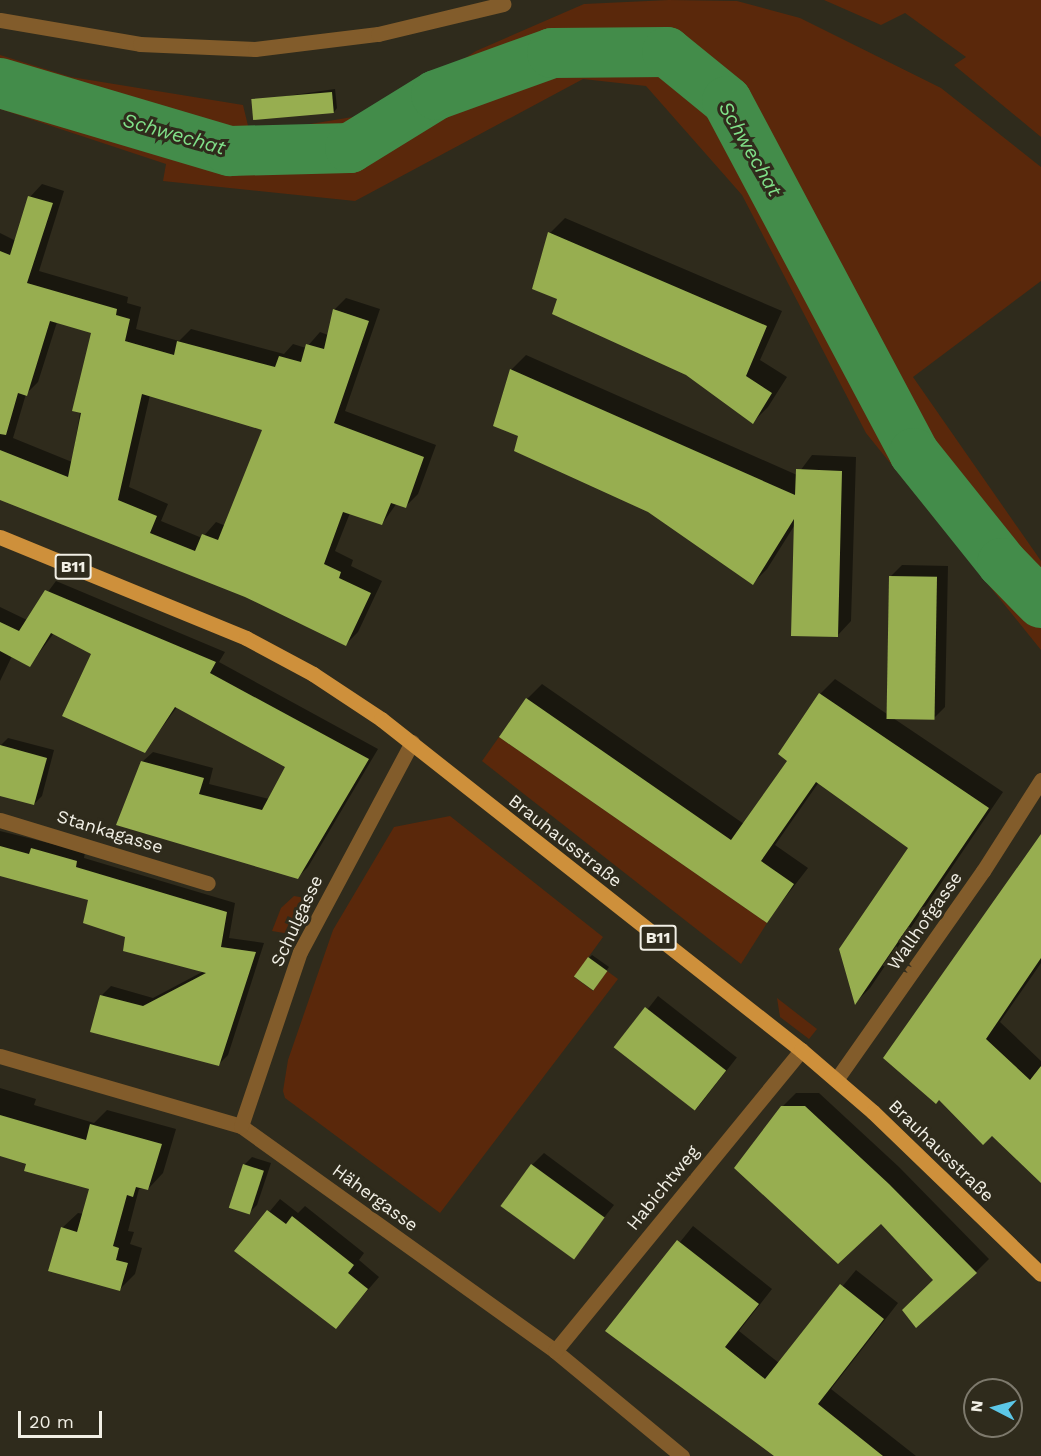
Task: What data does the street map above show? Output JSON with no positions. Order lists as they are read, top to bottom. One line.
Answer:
{"streets":{"main road":["B11","Brauhausstraße"],"street":["Stankagasse","Schulgasse","Wallhofgasse","Habichtweg","Hähergasse"]},"crossings":[["Brauhausstraße","Schulgasse"],["Brauhausstraße","Wallhofgasse"],["Brauhausstraße","Habichtweg"],["Schulgasse","Hähergasse"],["Habichtweg","Hähergasse"]],"water":["Schwechat"],"scale_bar":"20 m","north":"left"}
